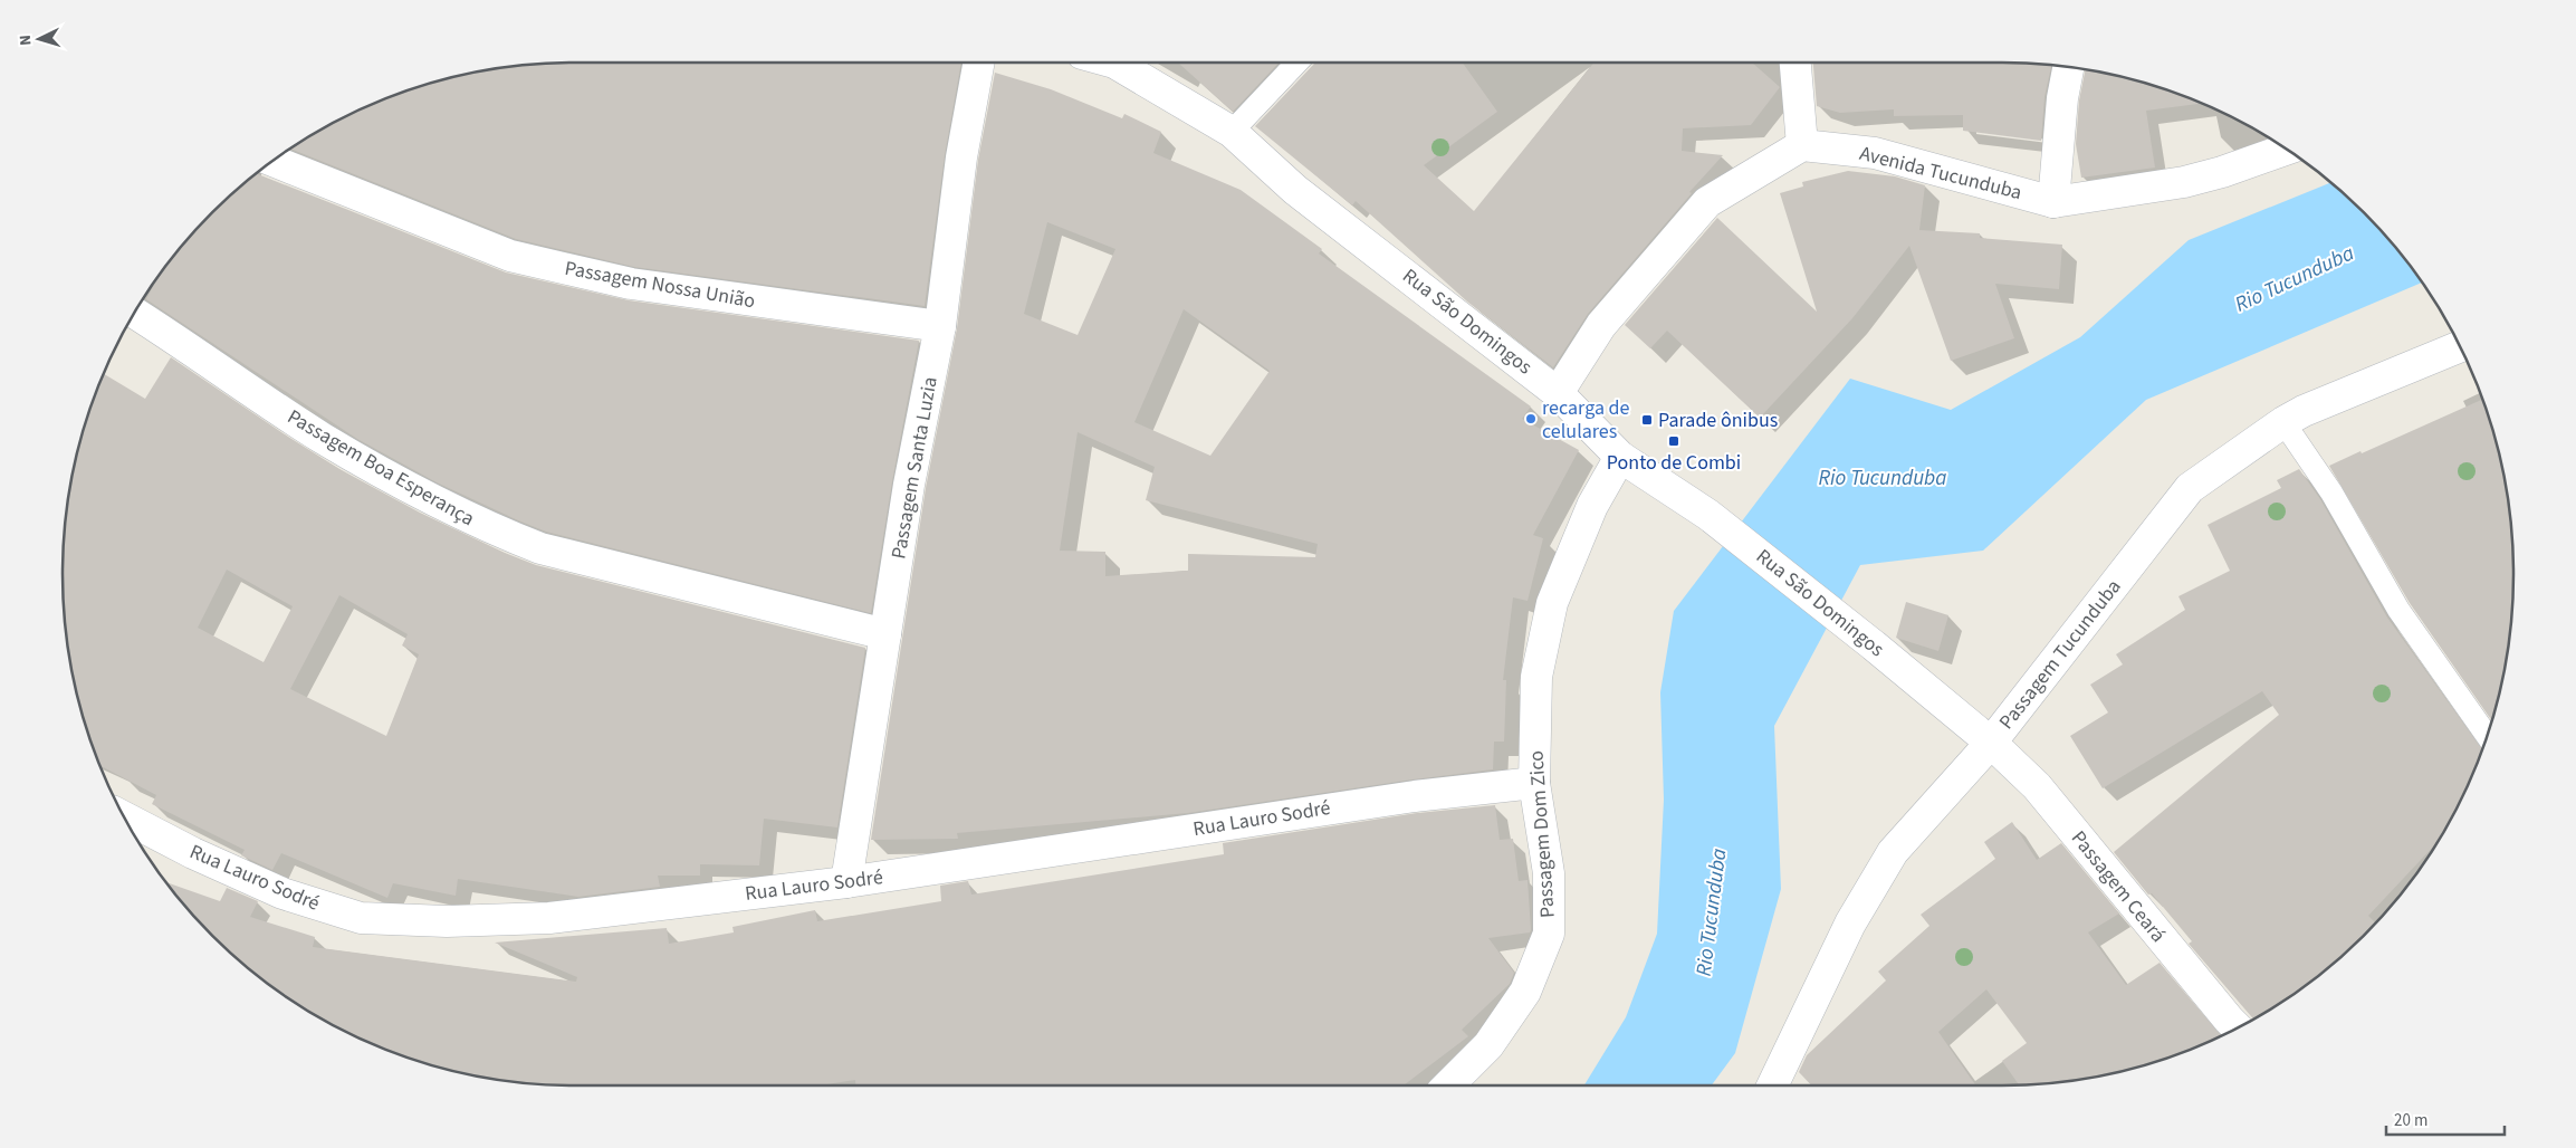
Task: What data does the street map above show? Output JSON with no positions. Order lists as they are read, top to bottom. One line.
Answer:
{"streets":{"street":["Avenida Tucunduba","Passagem Nossa União","Rua São Domingos","Passagem Boa Esperança","Passagem Santa Luzia","Passagem Tucunduba","Rua Lauro Sodré","Passagem Dom Zico","Passagem Ceará"]},"crossings":[["Passagem Nossa União","Passagem Santa Luzia"],["Rua São Domingos","Passagem Tucunduba"],["Rua São Domingos","Passagem Dom Zico"],["Rua São Domingos","Passagem Ceará"],["Passagem Boa Esperança","Passagem Santa Luzia"],["Passagem Santa Luzia","Rua Lauro Sodré"],["Passagem Tucunduba","Passagem Ceará"],["Rua Lauro Sodré","Passagem Dom Zico"]],"water":["Rio Tucunduba"],"places":{"other":["recarga de celulares"],"transit":["Parade ônibus","Ponto de Combi"]},"scale_bar":"20 m","north":"left"}
